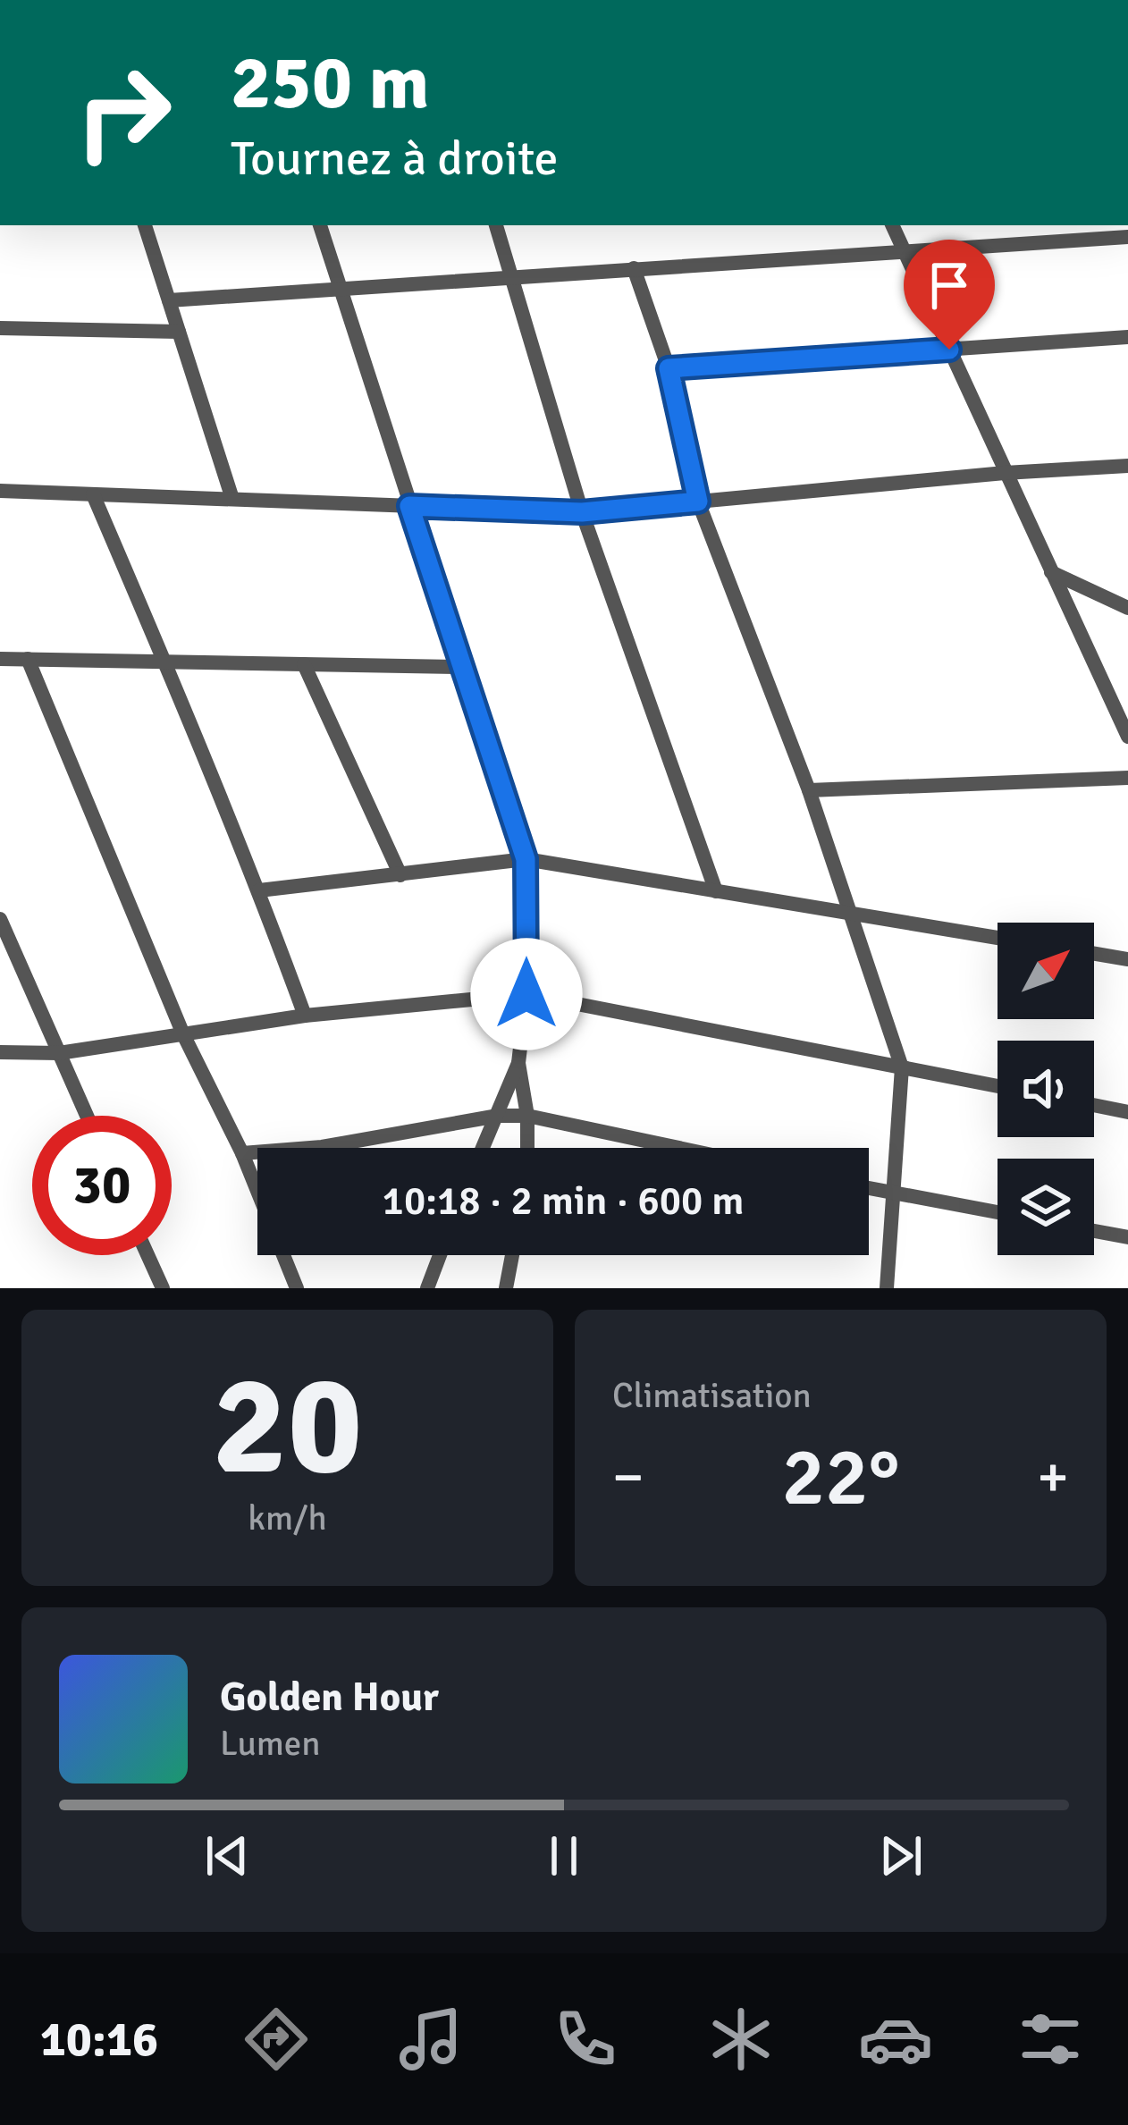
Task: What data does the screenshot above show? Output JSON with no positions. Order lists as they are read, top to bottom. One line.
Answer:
{"north":"top right","page":{"turn":["250 m","Tournez à droite"],"limit":"30","trip":"10:18 · 2 min · 600 m","tile":[["20","km/h"],"Climatisation"],"heat":["−","22°","+"],"song":["Golden Hour","Lumen"],"tabs":"10:16"}}
